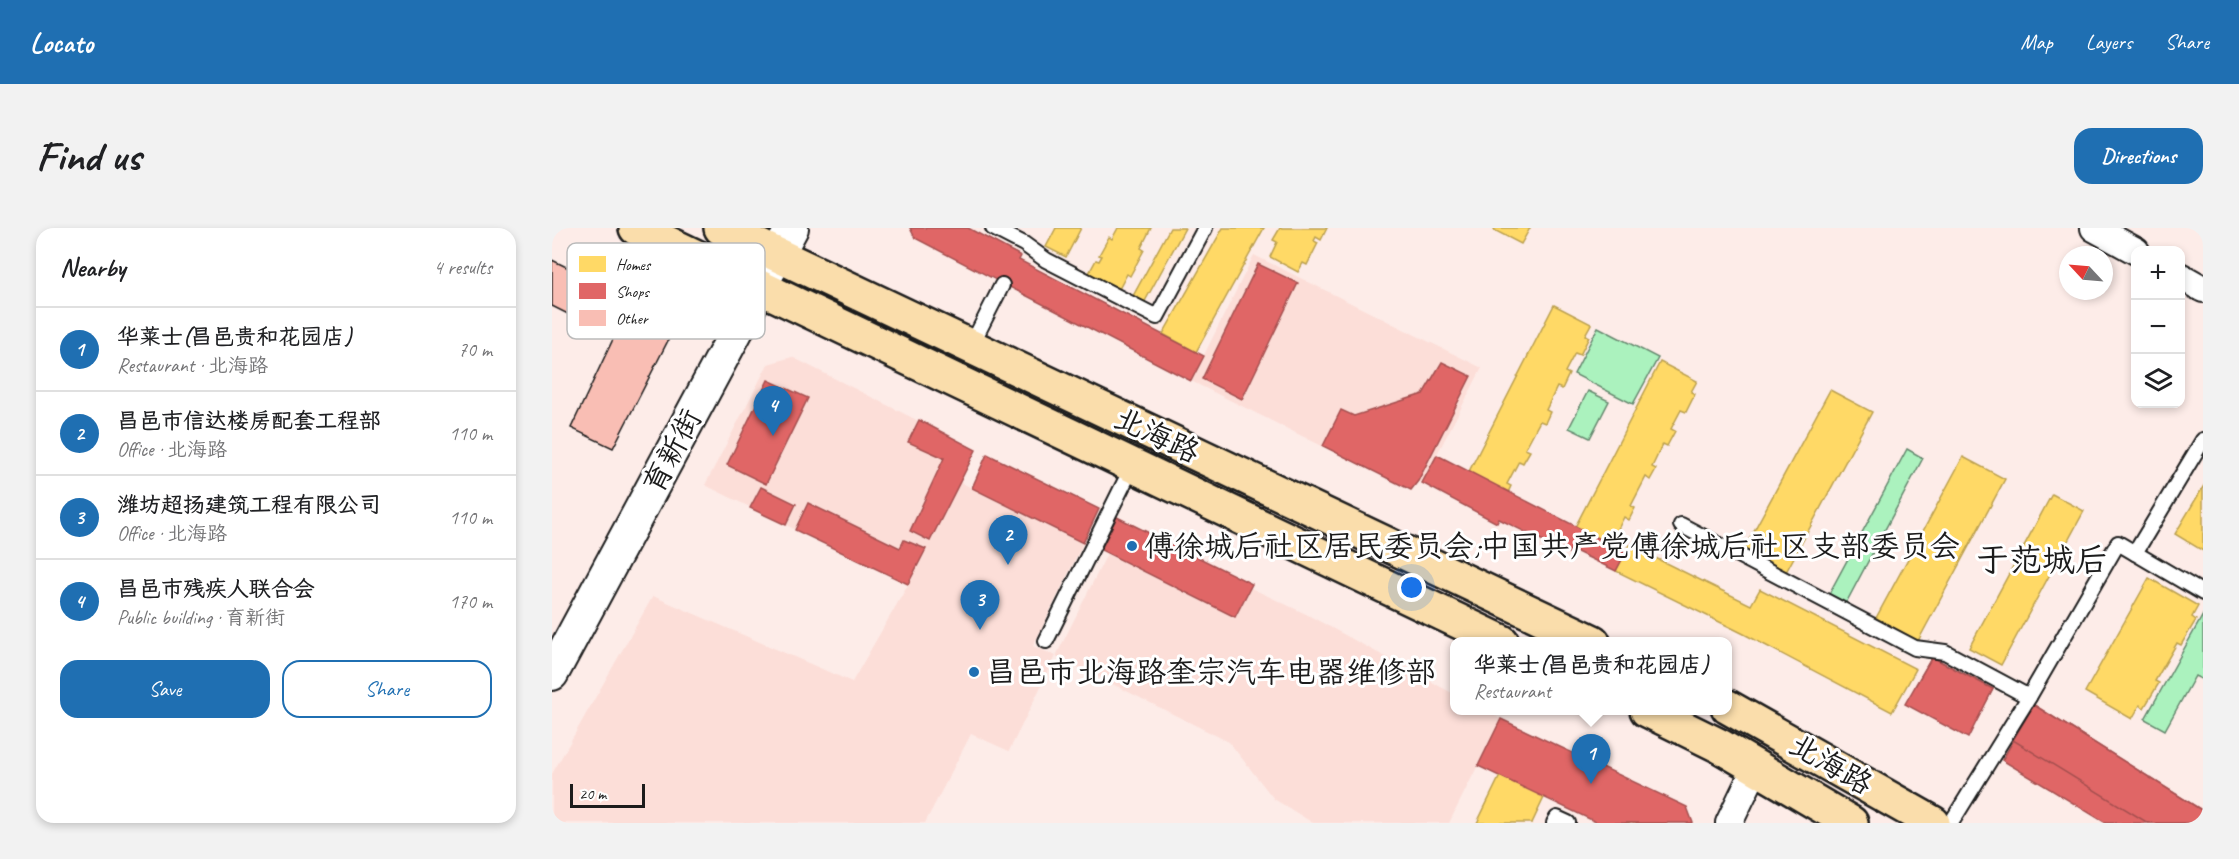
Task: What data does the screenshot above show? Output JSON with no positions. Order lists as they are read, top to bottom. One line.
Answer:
{"streets":{"main road":["北海路"],"street":["育新街"]},"crossings":[["北海路","育新街"]],"districts":["于范城后"],"places":["傅徐城后社区居民委员会;中国共产党傅徐城后社区支部委员会","昌邑市北海路奎宗汽车电器维修部"],"legend":["Homes","Shops","Other"],"scale_bar":"20 m","north":"top left","page":{"header":"Locato","nav":["Map","Layers","Share"],"buttons":["Directions",["Save","Share"]],"title":"Find us","heading":["Nearby","4 results"],"map_buttons":["+","−"],"list":[{"mark":"1","name":"华莱士(昌邑贵和花园店)","note":"Restaurant · 北海路","value":"70 m"},{"mark":"2","name":"昌邑市信达楼房配套工程部","note":"Office · 北海路","value":"110 m"},{"mark":"3","name":"潍坊超扬建筑工程有限公司","note":"Office · 北海路","value":"110 m"},{"mark":"4","name":"昌邑市残疾人联合会","note":"Public building · 育新街","value":"170 m"}],"pins":["4","2","3","1"],"popup":["华莱士(昌邑贵和花园店)","Restaurant"],"scale":"20 m"}}
